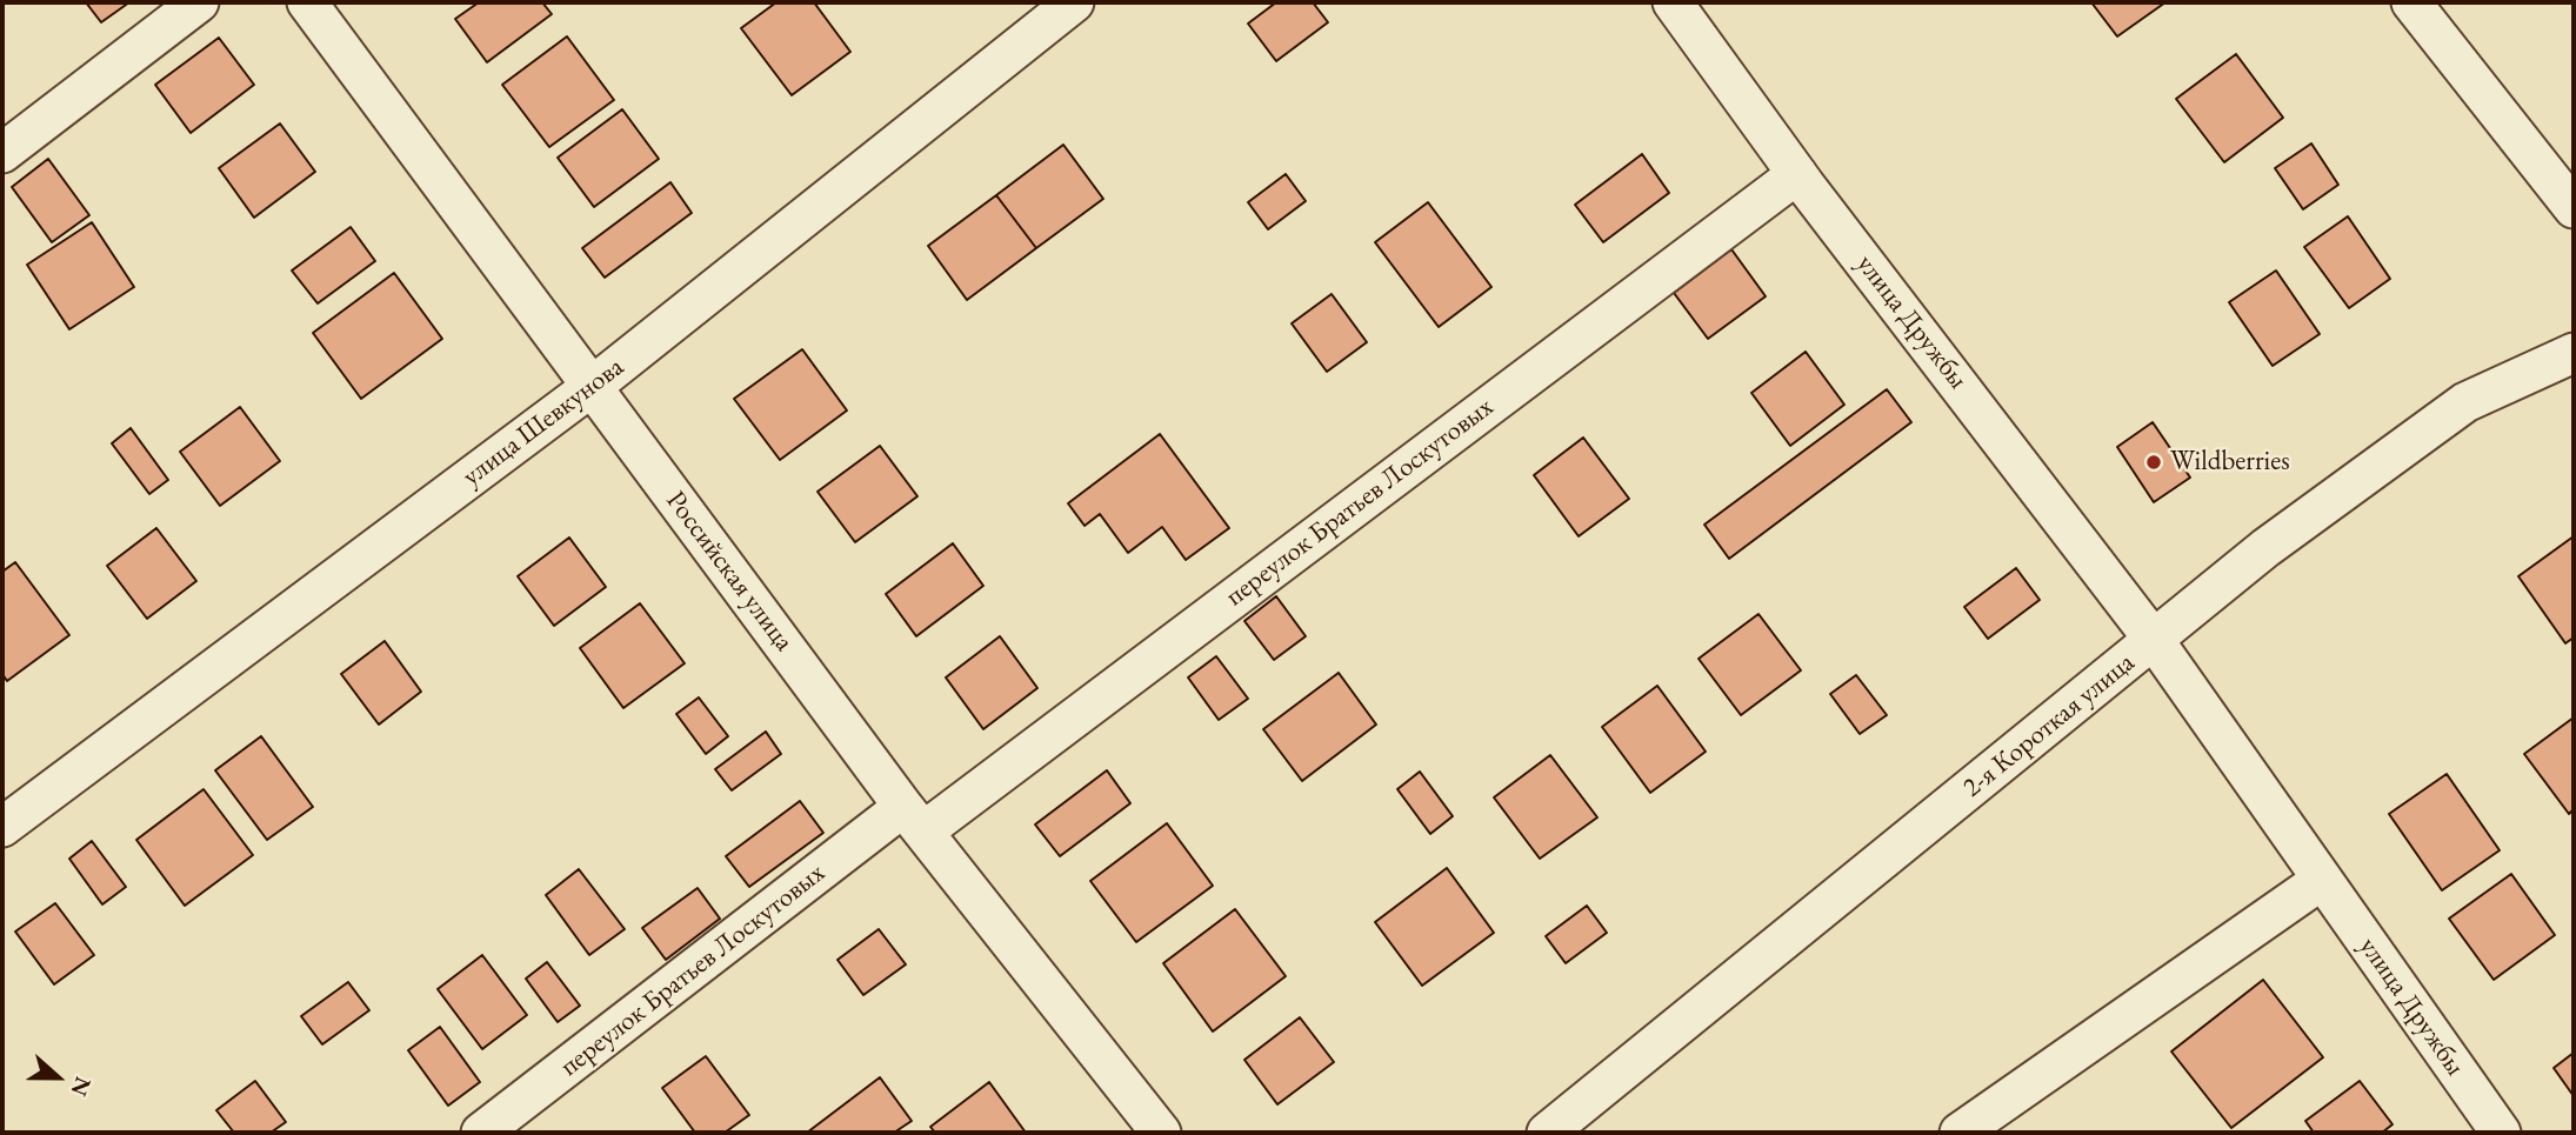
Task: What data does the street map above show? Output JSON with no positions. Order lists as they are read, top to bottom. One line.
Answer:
{"streets":{"street":["улица Дружбы","улица Шевкунова","переулок Братьев Лоскутовых","Российская улица","2-я Короткая улица"]},"crossings":[["улица Дружбы","переулок Братьев Лоскутовых"],["улица Дружбы","2-я Короткая улица"],["улица Шевкунова","Российская улица"],["переулок Братьев Лоскутовых","Российская улица"]],"places":["Wildberries"],"north":"right"}
